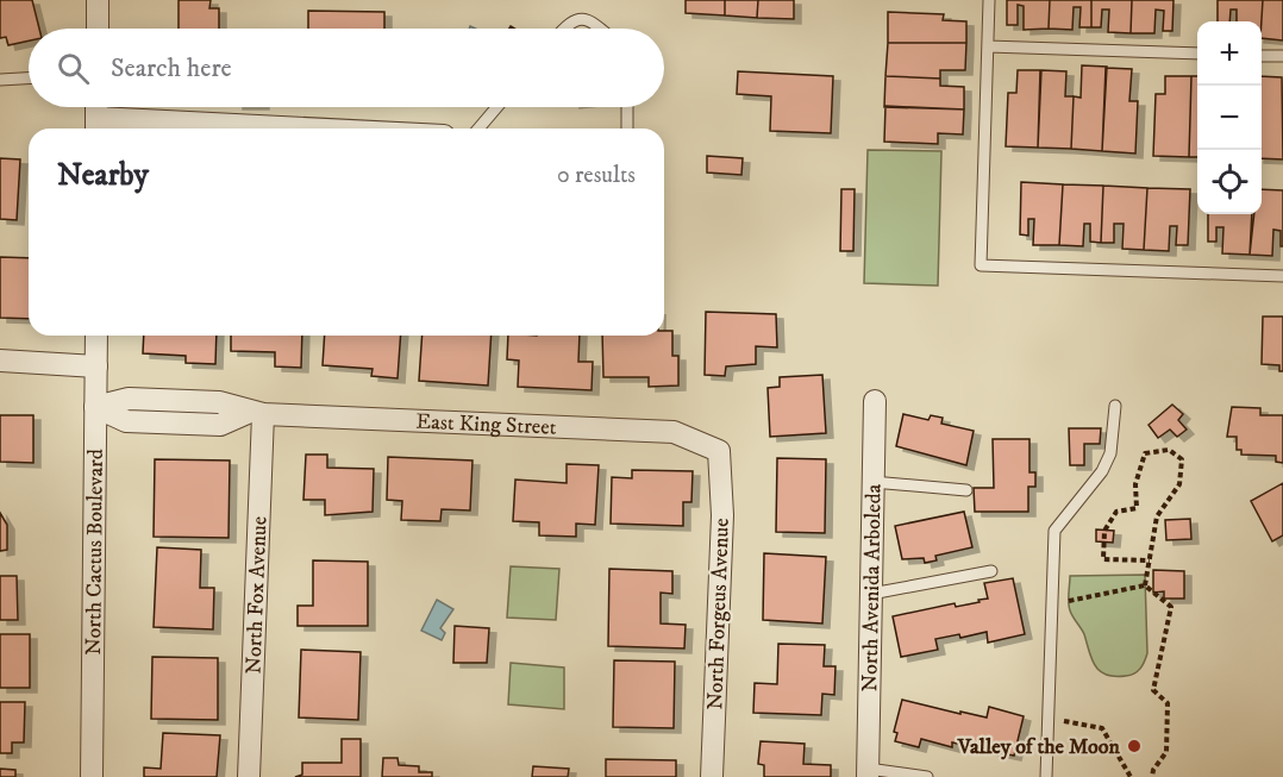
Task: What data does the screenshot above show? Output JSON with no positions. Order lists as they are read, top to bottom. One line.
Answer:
{"streets":{"street":["East King Street","North Cactus Boulevard","North Avenida Arboleda","North Fox Avenue","North Forgeus Avenue"]},"crossings":[["East King Street","North Cactus Boulevard"],["East King Street","North Fox Avenue"],["East King Street","North Forgeus Avenue"]],"places":["Valley of the Moon"],"page":{"map_buttons":["+","−"],"search":"Search here","heading":["Nearby","0 results"]}}
